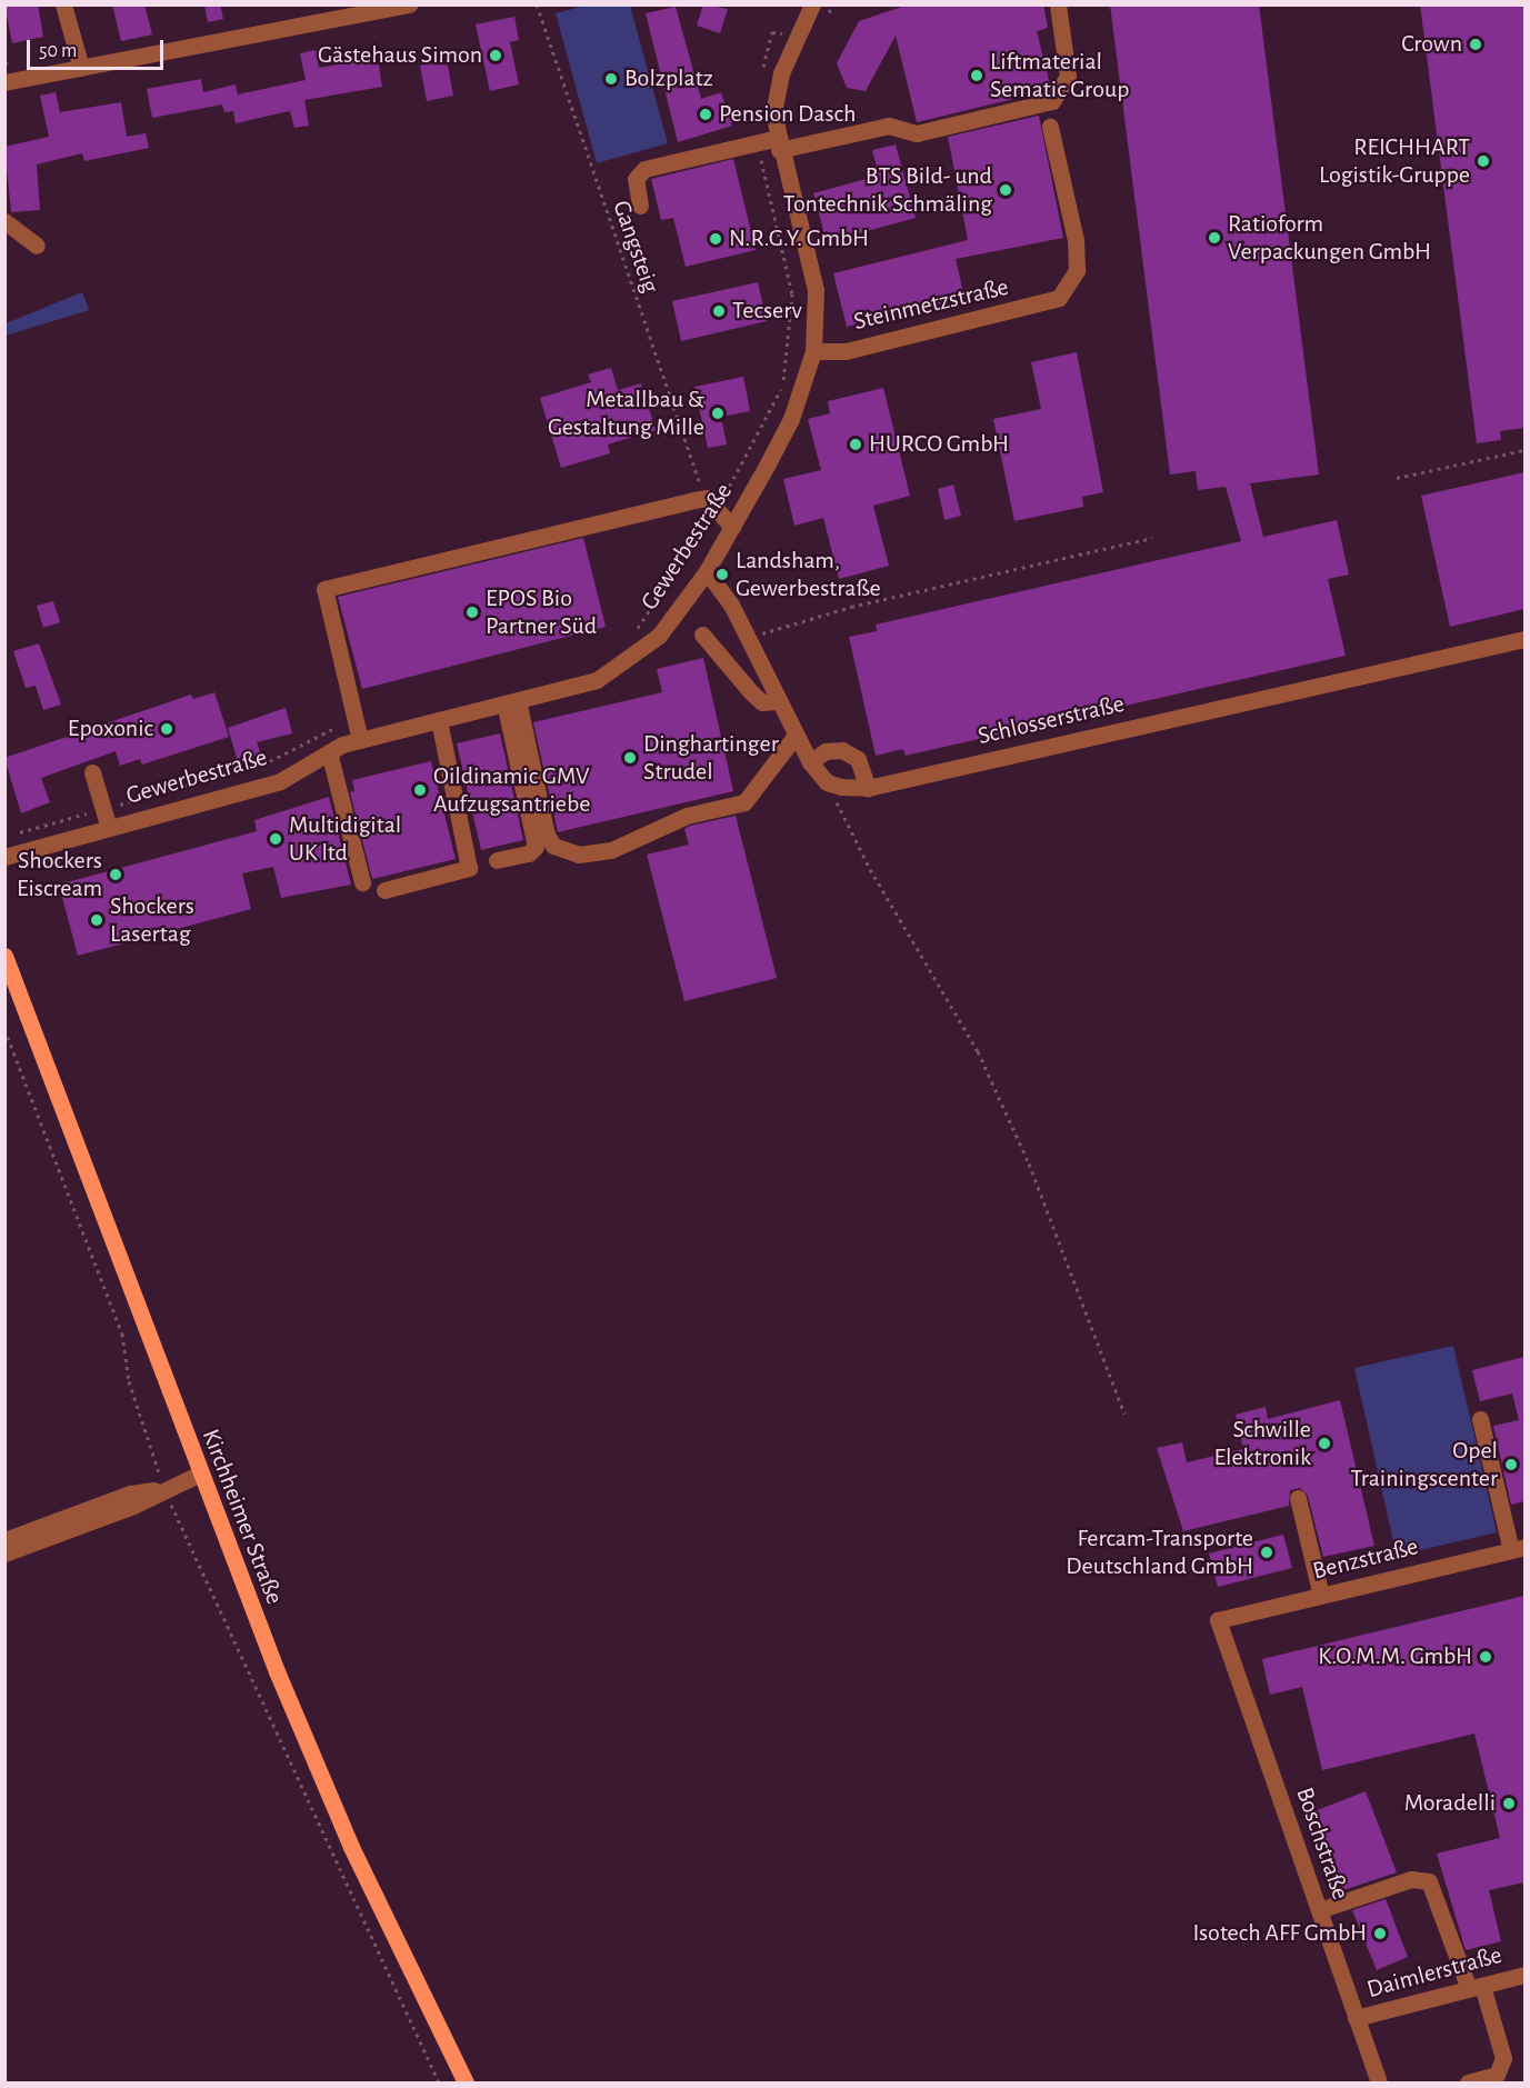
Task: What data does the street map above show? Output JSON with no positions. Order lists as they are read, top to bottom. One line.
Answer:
{"streets":{"main road":["Kirchheimer Straße"],"street":["Steinmetzstraße","Gewerbestraße","Schlosserstraße","Benzstraße","Boschstraße","Daimlerstraße"],"path":["Gangsteig"]},"crossings":[["Steinmetzstraße","Gewerbestraße"],["Benzstraße","Boschstraße"],["Boschstraße","Daimlerstraße"]],"places":["Crown","Gästehaus Simon","Liftmaterial Sematic Group","Bolzplatz","Pension Dasch","REICHHART Logistik-Gruppe","BTS Bild- und Tontechnik Schmäling","Ratioform Verpackungen GmbH","N.R.G.Y. GmbH","Tecserv","Metallbau & Gestaltung Mille","HURCO GmbH","Landsham, Gewerbestraße","EPOS Bio Partner Süd","Epoxonic","Dinghartinger Strudel","Oildinamic GMV Aufzugsantriebe","Multidigital UK ltd","Shockers Eiscream","Shockers Lasertag","Schwille Elektronik","Opel Trainingscenter","Fercam-Transporte Deutschland GmbH","K.O.M.M. GmbH","Moradelli","Isotech AFF GmbH"],"scale_bar":"50 m"}
